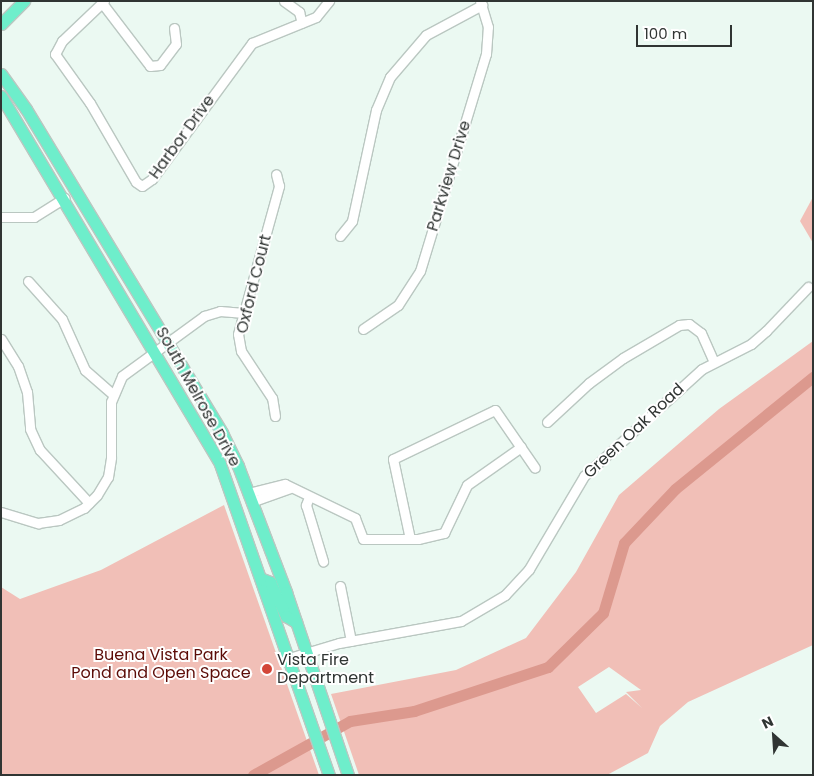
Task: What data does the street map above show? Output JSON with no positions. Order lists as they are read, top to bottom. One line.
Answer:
{"streets":{"main road":["South Melrose Drive"],"street":["Harbor Drive","Parkview Drive","Oxford Court","Green Oak Road"]},"crossings":[["South Melrose Drive","Green Oak Road"]],"parks":["Buena Vista Park Pond and Open Space"],"places":["Vista Fire Department"],"scale_bar":"100 m","north":"top left"}
